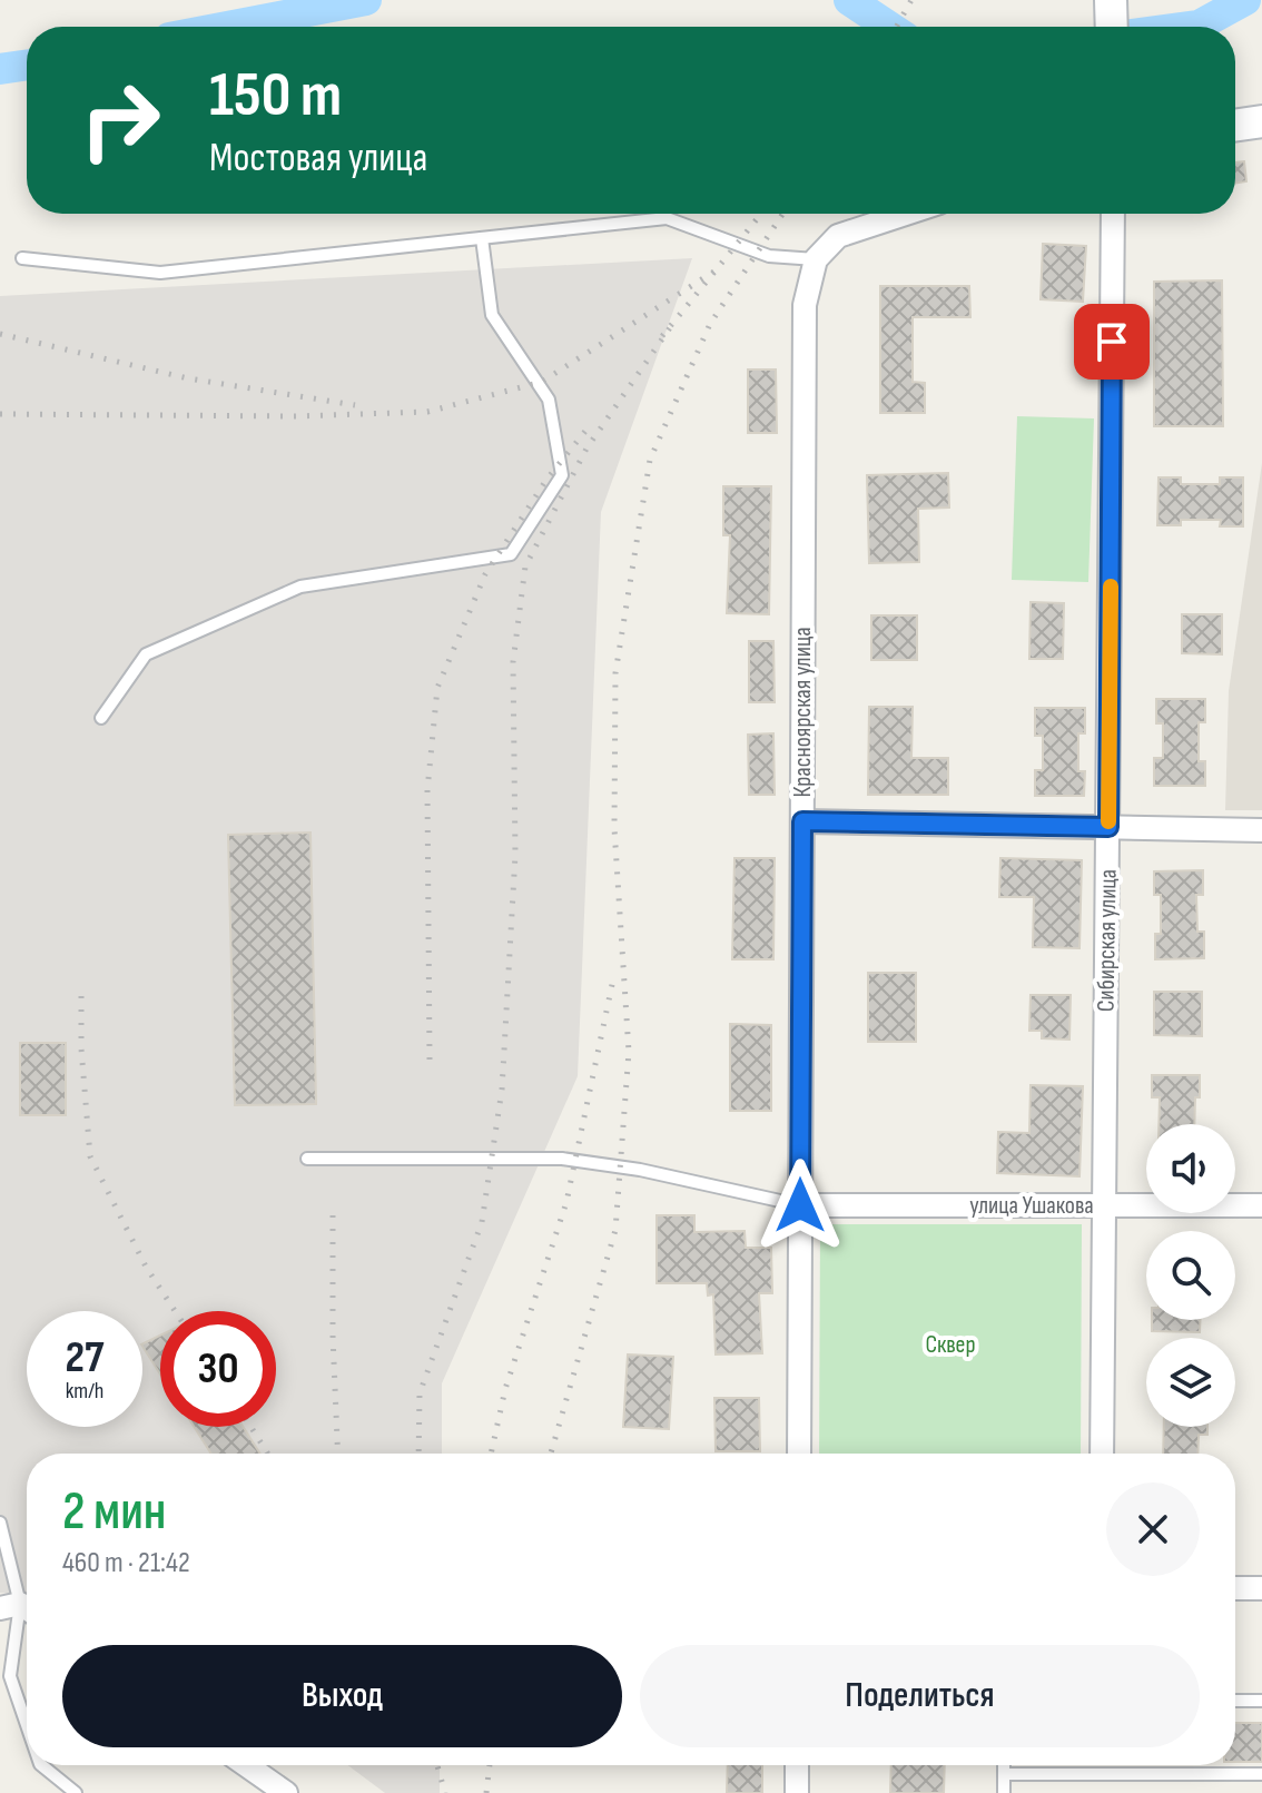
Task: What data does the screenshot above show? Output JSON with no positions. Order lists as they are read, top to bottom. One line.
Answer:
{"streets":{"street":["Красноярская улица","Сибирская улица","улица Ушакова"]},"crossings":[["Красноярская улица","улица Ушакова"],["Сибирская улица","улица Ушакова"]],"parks":["Сквер"],"page":{"turn":["150 m","Мостовая улица"],"speed":"27 km/h","limit":"30","heading":["2 мин","460 m · 21:42"],"buttons":["Выход","Поделиться"]}}
